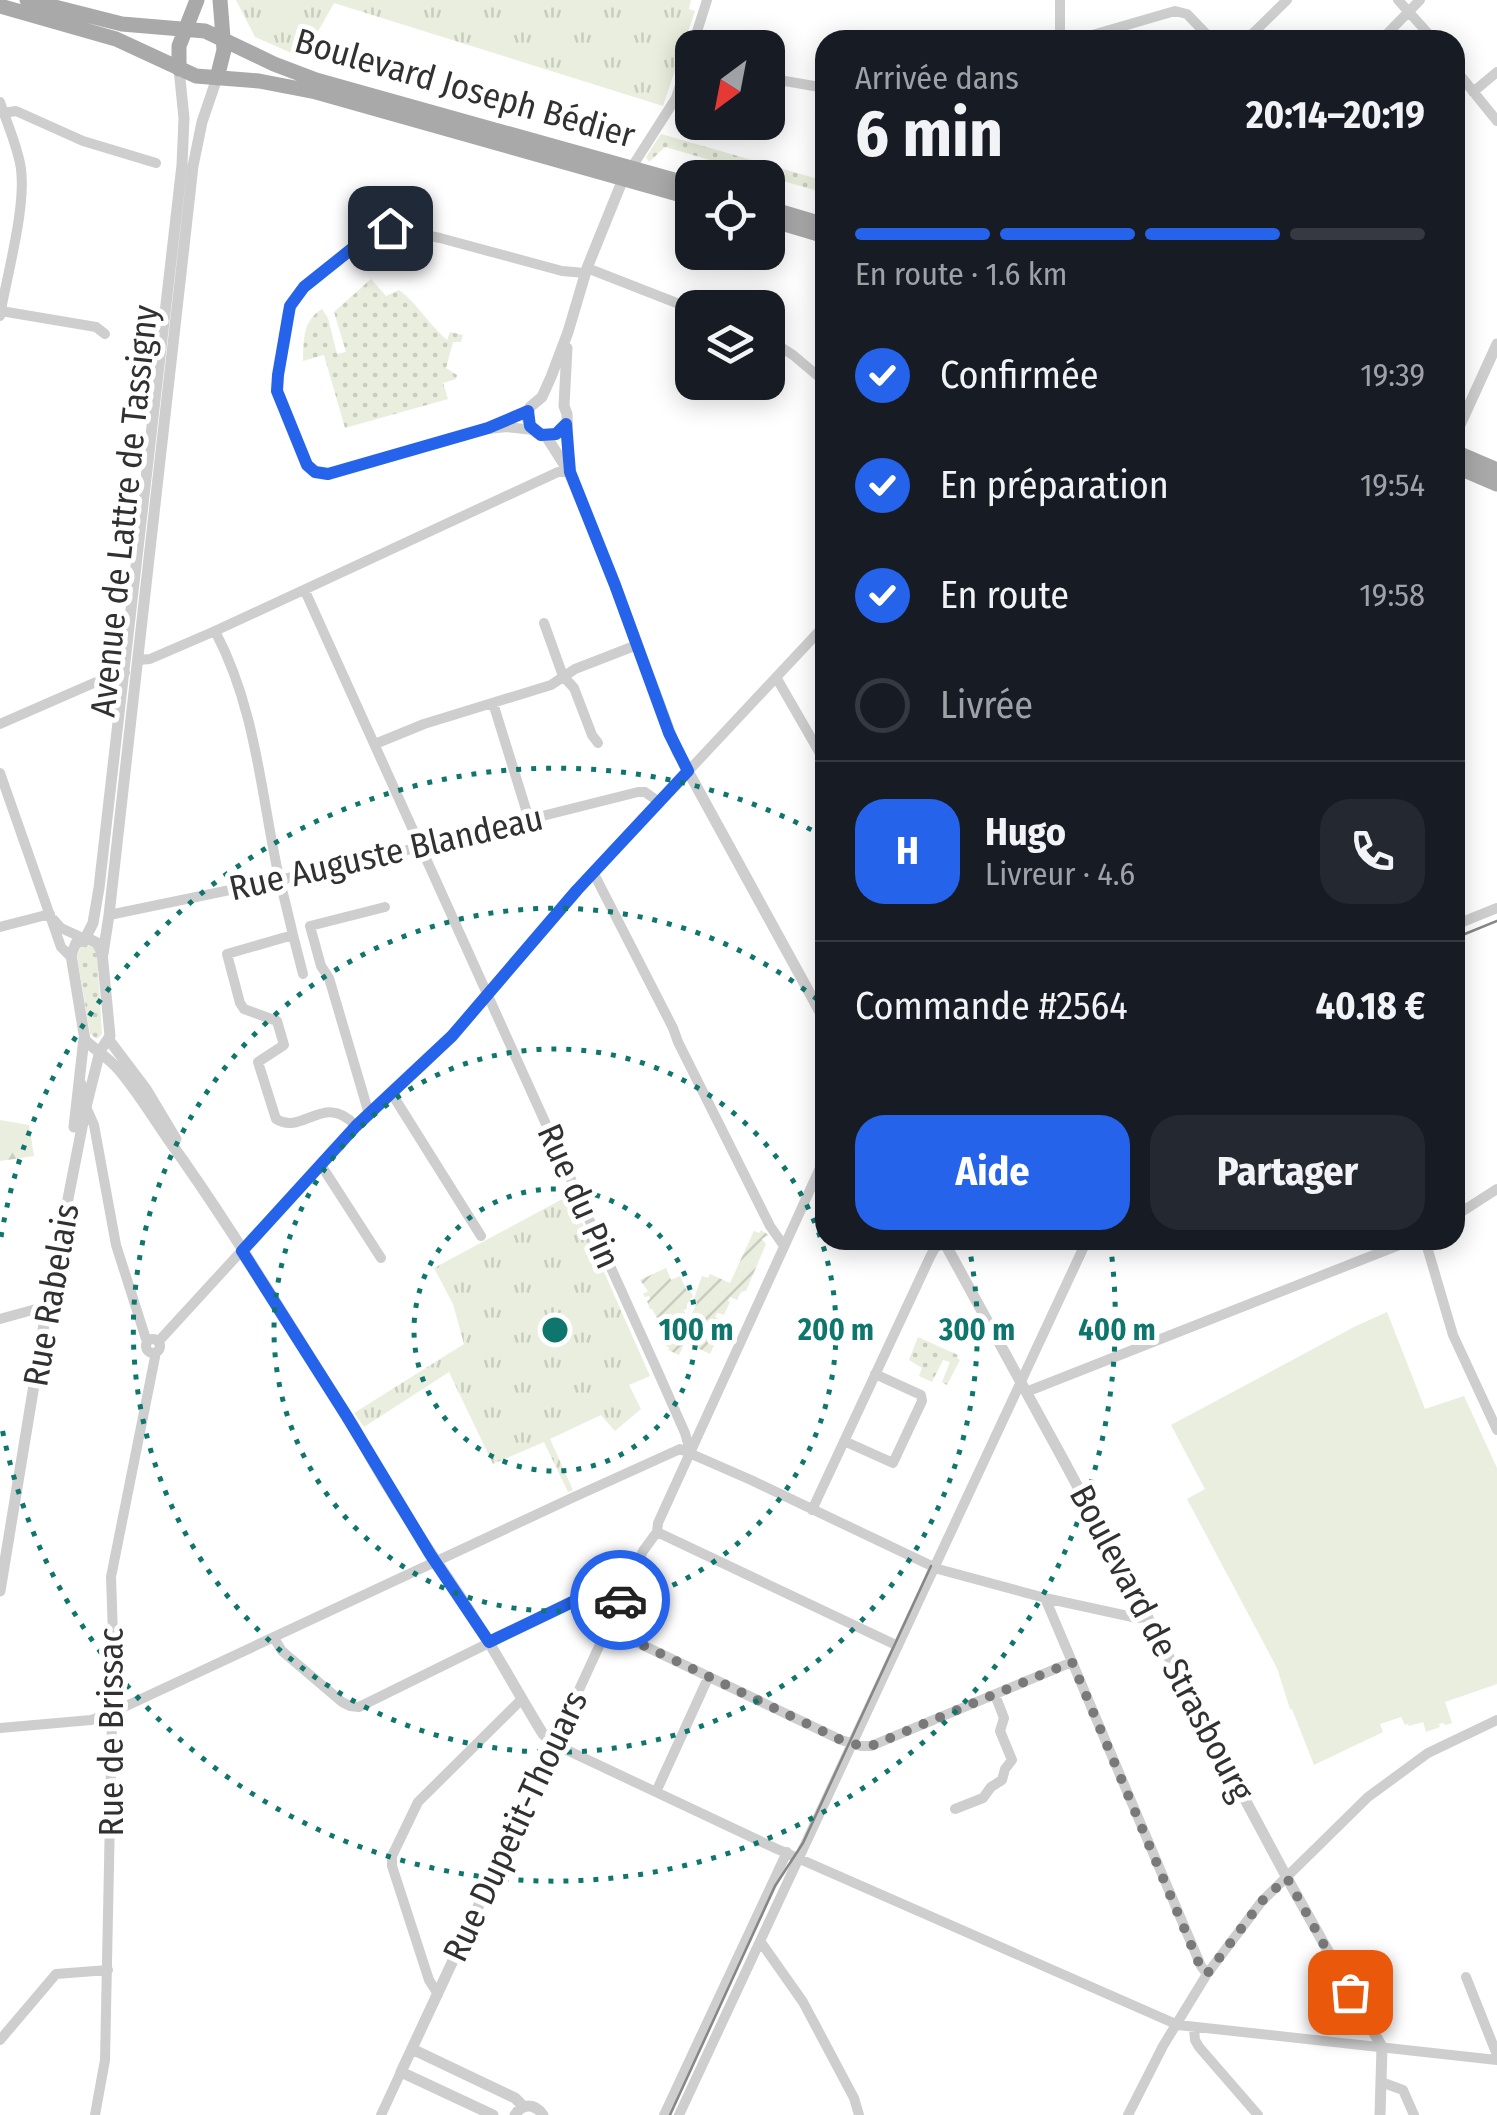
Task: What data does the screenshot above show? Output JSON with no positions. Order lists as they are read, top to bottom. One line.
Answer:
{"streets":{"main road":["Boulevard Joseph Bédier"],"street":["Avenue de Lattre de Tassigny","Rue Auguste Blandeau","Rue du Pin","Rue Rabelais","Boulevard de Strasbourg","Rue de Brissac","Rue Dupetit-Thouars"]},"crossings":[["Boulevard Joseph Bédier","Avenue de Lattre de Tassigny"],["Avenue de Lattre de Tassigny","Rue Auguste Blandeau"],["Rue Auguste Blandeau","Rue du Pin"],["Rue du Pin","Rue Dupetit-Thouars"],["Rue Rabelais","Rue de Brissac"]],"north":"bottom left","page":{"heading":["6 min","Arrivée dans","20:14–20:19"],"panel":["Hugo","Livreur · 4.6","Commande #2564","40.18 €"],"bar":"En route · 1.6 km","list":[["Confirmée","19:39"],["En préparation","19:54"],["En route","19:58"],"Livrée"],"round":"H","buttons":["Aide","Partager"]},"rings":["100 m","200 m","300 m","400 m"]}
